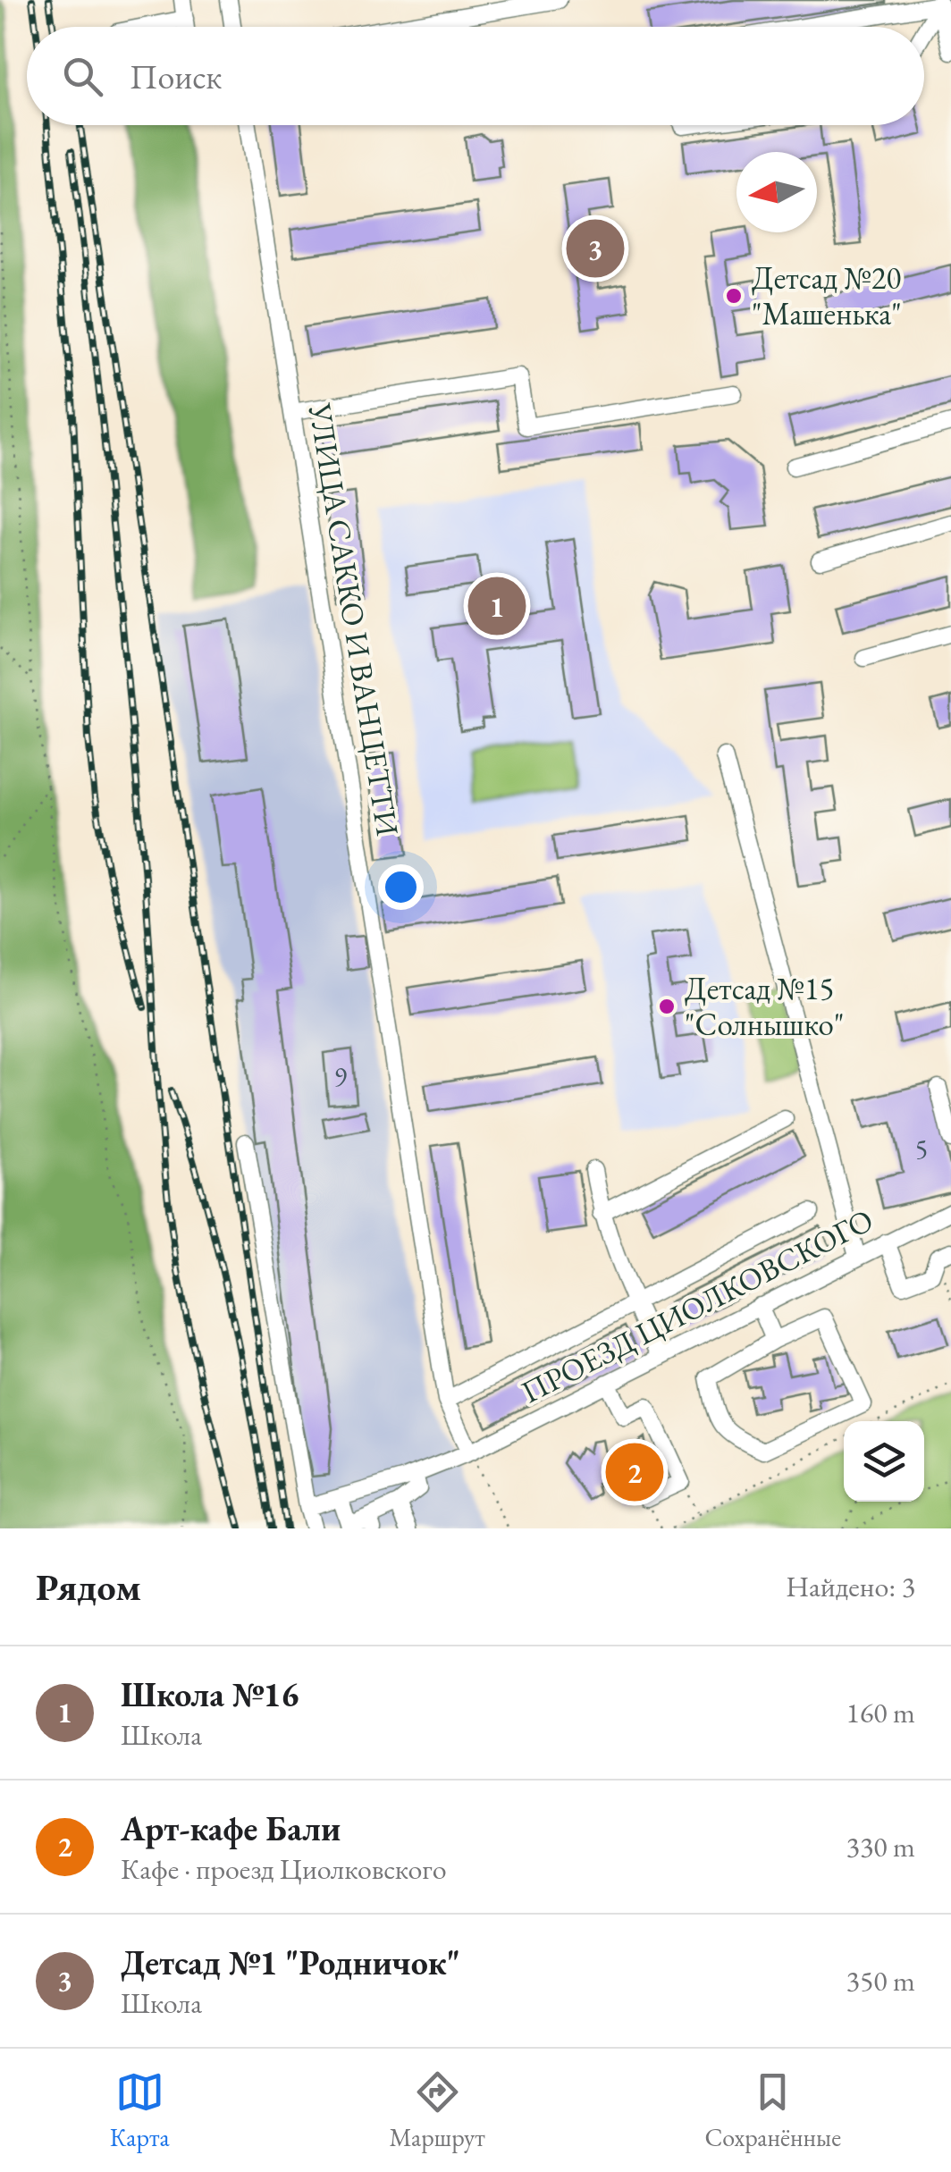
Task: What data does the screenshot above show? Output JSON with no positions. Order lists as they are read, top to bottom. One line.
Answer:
{"streets":{"street":["УЛИЦА САККО И ВАНЦЕТТИ","ПРОЕЗД ЦИОЛКОВСКОГО"]},"crossings":[["УЛИЦА САККО И ВАНЦЕТТИ","ПРОЕЗД ЦИОЛКОВСКОГО"]],"places":["Детсад №20 \"Машенька\"","Детсад №15 \"Солнышко\""],"house_numbers":["9","5"],"north":"left","page":{"search":"Поиск","pins":["3","1","2"],"heading":["Рядом","Найдено: 3"],"list":[{"mark":"1","name":"Школа №16","note":"Школа","value":"160 m"},{"mark":"2","name":"Арт-кафе Бали","note":"Кафе · проезд Циолковского","value":"330 m"},{"mark":"3","name":"Детсад №1 \"Родничок\"","note":"Школа","value":"350 m"}],"nav":["Карта","Маршрут","Сохранённые"]}}
